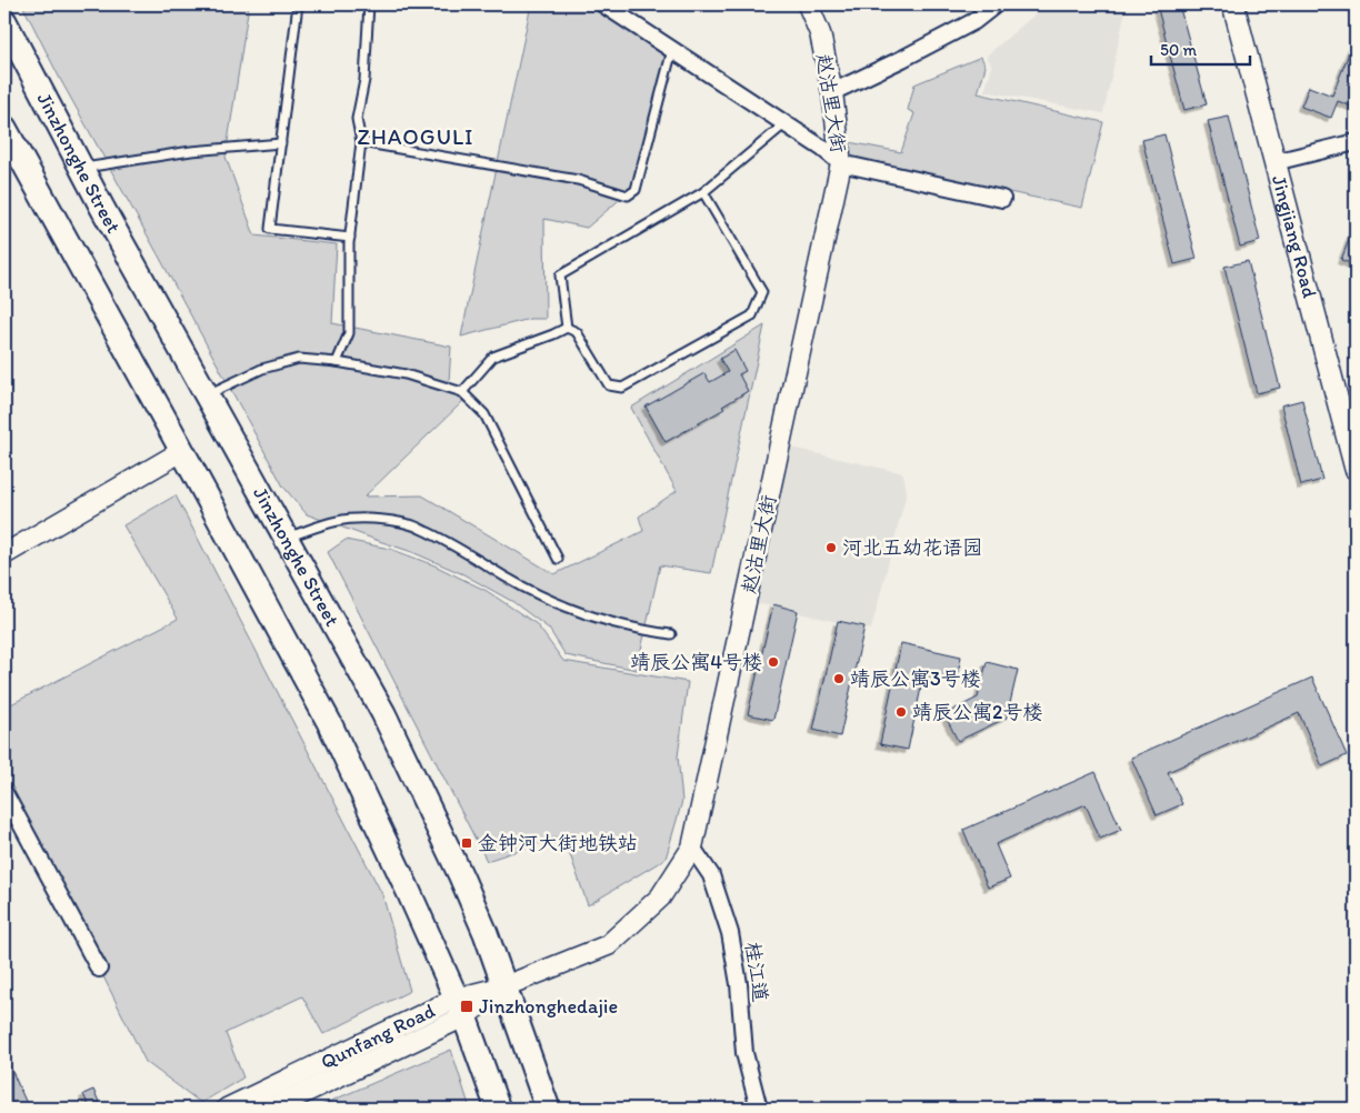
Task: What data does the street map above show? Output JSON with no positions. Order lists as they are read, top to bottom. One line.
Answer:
{"streets":{"main road":["Jinzhonghe Street","Jingjiang Road"],"street":["赵沽里大街","桂江道","Qunfang Road"]},"crossings":[["赵沽里大街","Jinzhonghe Street"],["赵沽里大街","桂江道"],["赵沽里大街","Qunfang Road"],["Jinzhonghe Street","Qunfang Road"]],"districts":["ZHAOGULI"],"places":{"other":["河北五幼花语园","靖辰公寓4号楼","靖辰公寓3号楼","靖辰公寓2号楼"],"transit":["金钟河大街地铁站","Jinzhonghedajie"]},"scale_bar":"50 m"}
